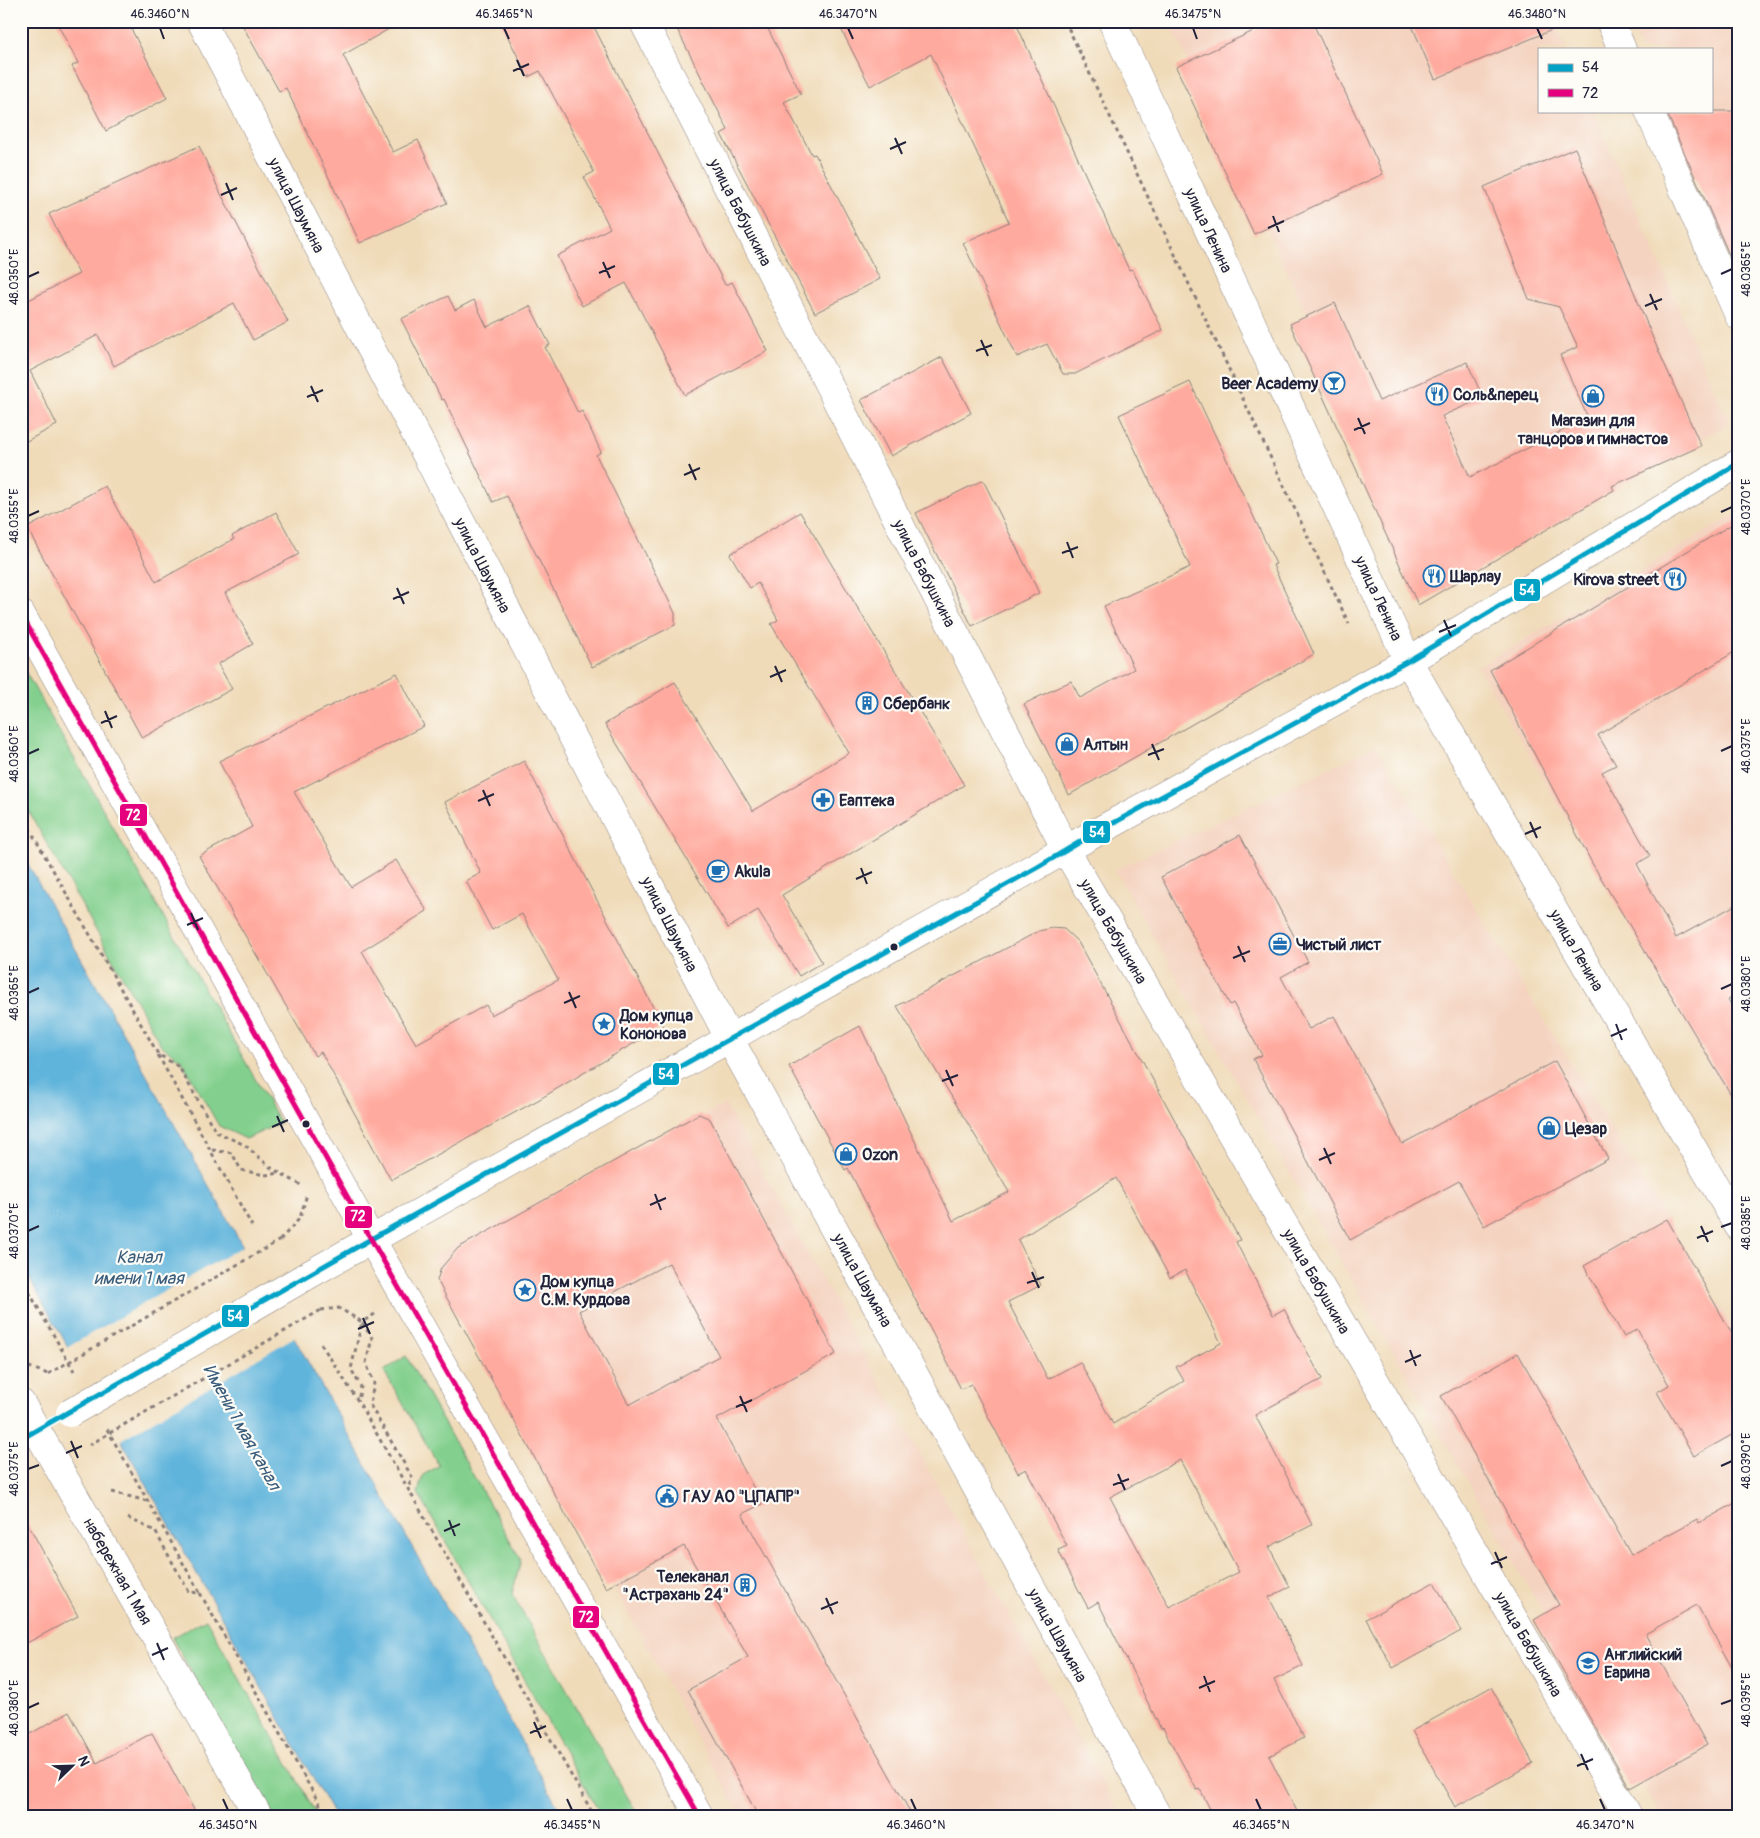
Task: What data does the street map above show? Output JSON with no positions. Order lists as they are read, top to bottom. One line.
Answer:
{"streets":{"main road":["улица Шаумяна","улица Бабушкина","улица Ленина","набережная 1 Мая"]},"water":["Канал имени 1 мая","Имени 1 мая канал"],"places":{"bar":["Beer Academy"],"restaurant":["Соль&перец","Шарлау","Kirova street"],"shop":["Магазин для танцоров и гимнастов","Алтын","Цезар","Ozon"],"building":["Сбербанк","Телеканал \"Астрахань 24\""],"pharmacy":["Еаптека"],"cafe":["Akula"],"office":["Чистый лист"],"place":["Дом купца Кононова","Дом купца С.М. Курдова"],"public building":["ГАУ АО \"ЦПАПР\""],"school or university":["Английский Еарина"]},"lines":["transit line 54","transit line 72"],"legend":["54","72"],"north":"top right","coordinates":["46.3460°N","46.3465°N","46.3470°N","46.3475°N","46.3480°N","48.0365°E","48.0350°E","48.0370°E","48.0355°E","48.0375°E","48.0360°E","48.0380°E","48.0385°E","48.0390°E","48.0395°E","46.3450°N","46.3455°N"]}
